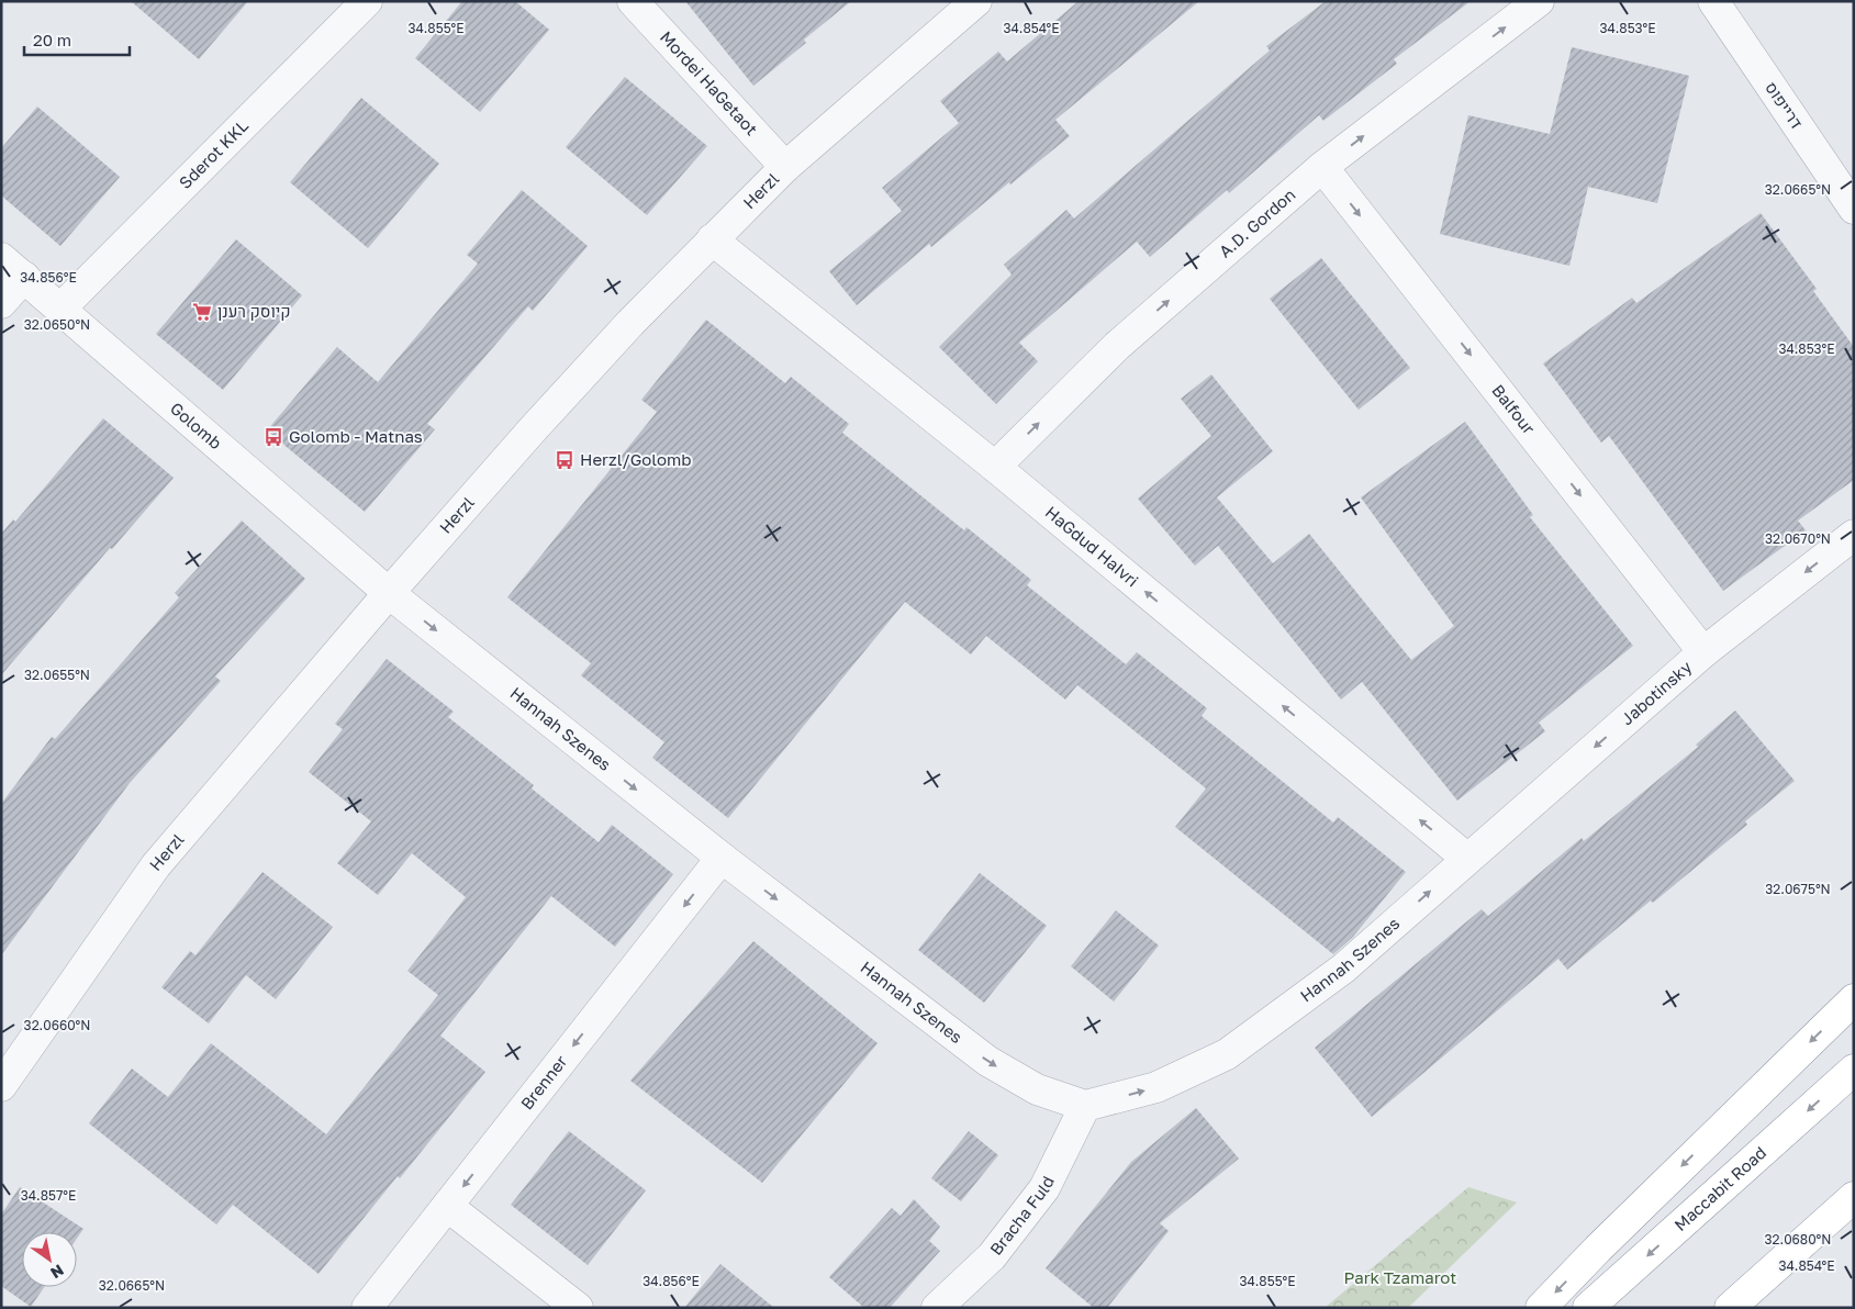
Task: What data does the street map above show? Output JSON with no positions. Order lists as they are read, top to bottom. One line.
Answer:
{"streets":{"highway":["Maccabit Road"],"street":["Mordei HaGetaot","דרייפוס","Sderot KKL","Herzl","A.D. Gordon","Balfour","Golomb","HaGdud HaIvri","Jabotinsky","Hannah Szenes","Brenner","Bracha Fuld"]},"crossings":[["Mordei HaGetaot","Herzl"],["Sderot KKL","Golomb"],["Herzl","Golomb"],["Herzl","HaGdud HaIvri"],["Herzl","Hannah Szenes"],["A.D. Gordon","Balfour"],["A.D. Gordon","HaGdud HaIvri"],["Balfour","Jabotinsky"],["Golomb","Hannah Szenes"],["HaGdud HaIvri","Jabotinsky"],["HaGdud HaIvri","Hannah Szenes"],["Jabotinsky","Hannah Szenes"],["Hannah Szenes","Brenner"],["Hannah Szenes","Bracha Fuld"]],"one_way":["A.D. Gordon","Balfour","HaGdud HaIvri","Jabotinsky","Hannah Szenes","Brenner"],"parks":["Park Tzamarot"],"places":{"supermarket":["קיוסק רענן"],"bus stop":["Golomb - Matnas","Herzl/Golomb"]},"scale_bar":"20 m","north":"bottom right","coordinates":["34.855°E","34.854°E","34.853°E","32.0665°N","34.856°E","32.0650°N","32.0670°N","32.0655°N","32.0675°N","32.0660°N","34.857°E","32.0680°N"]}
